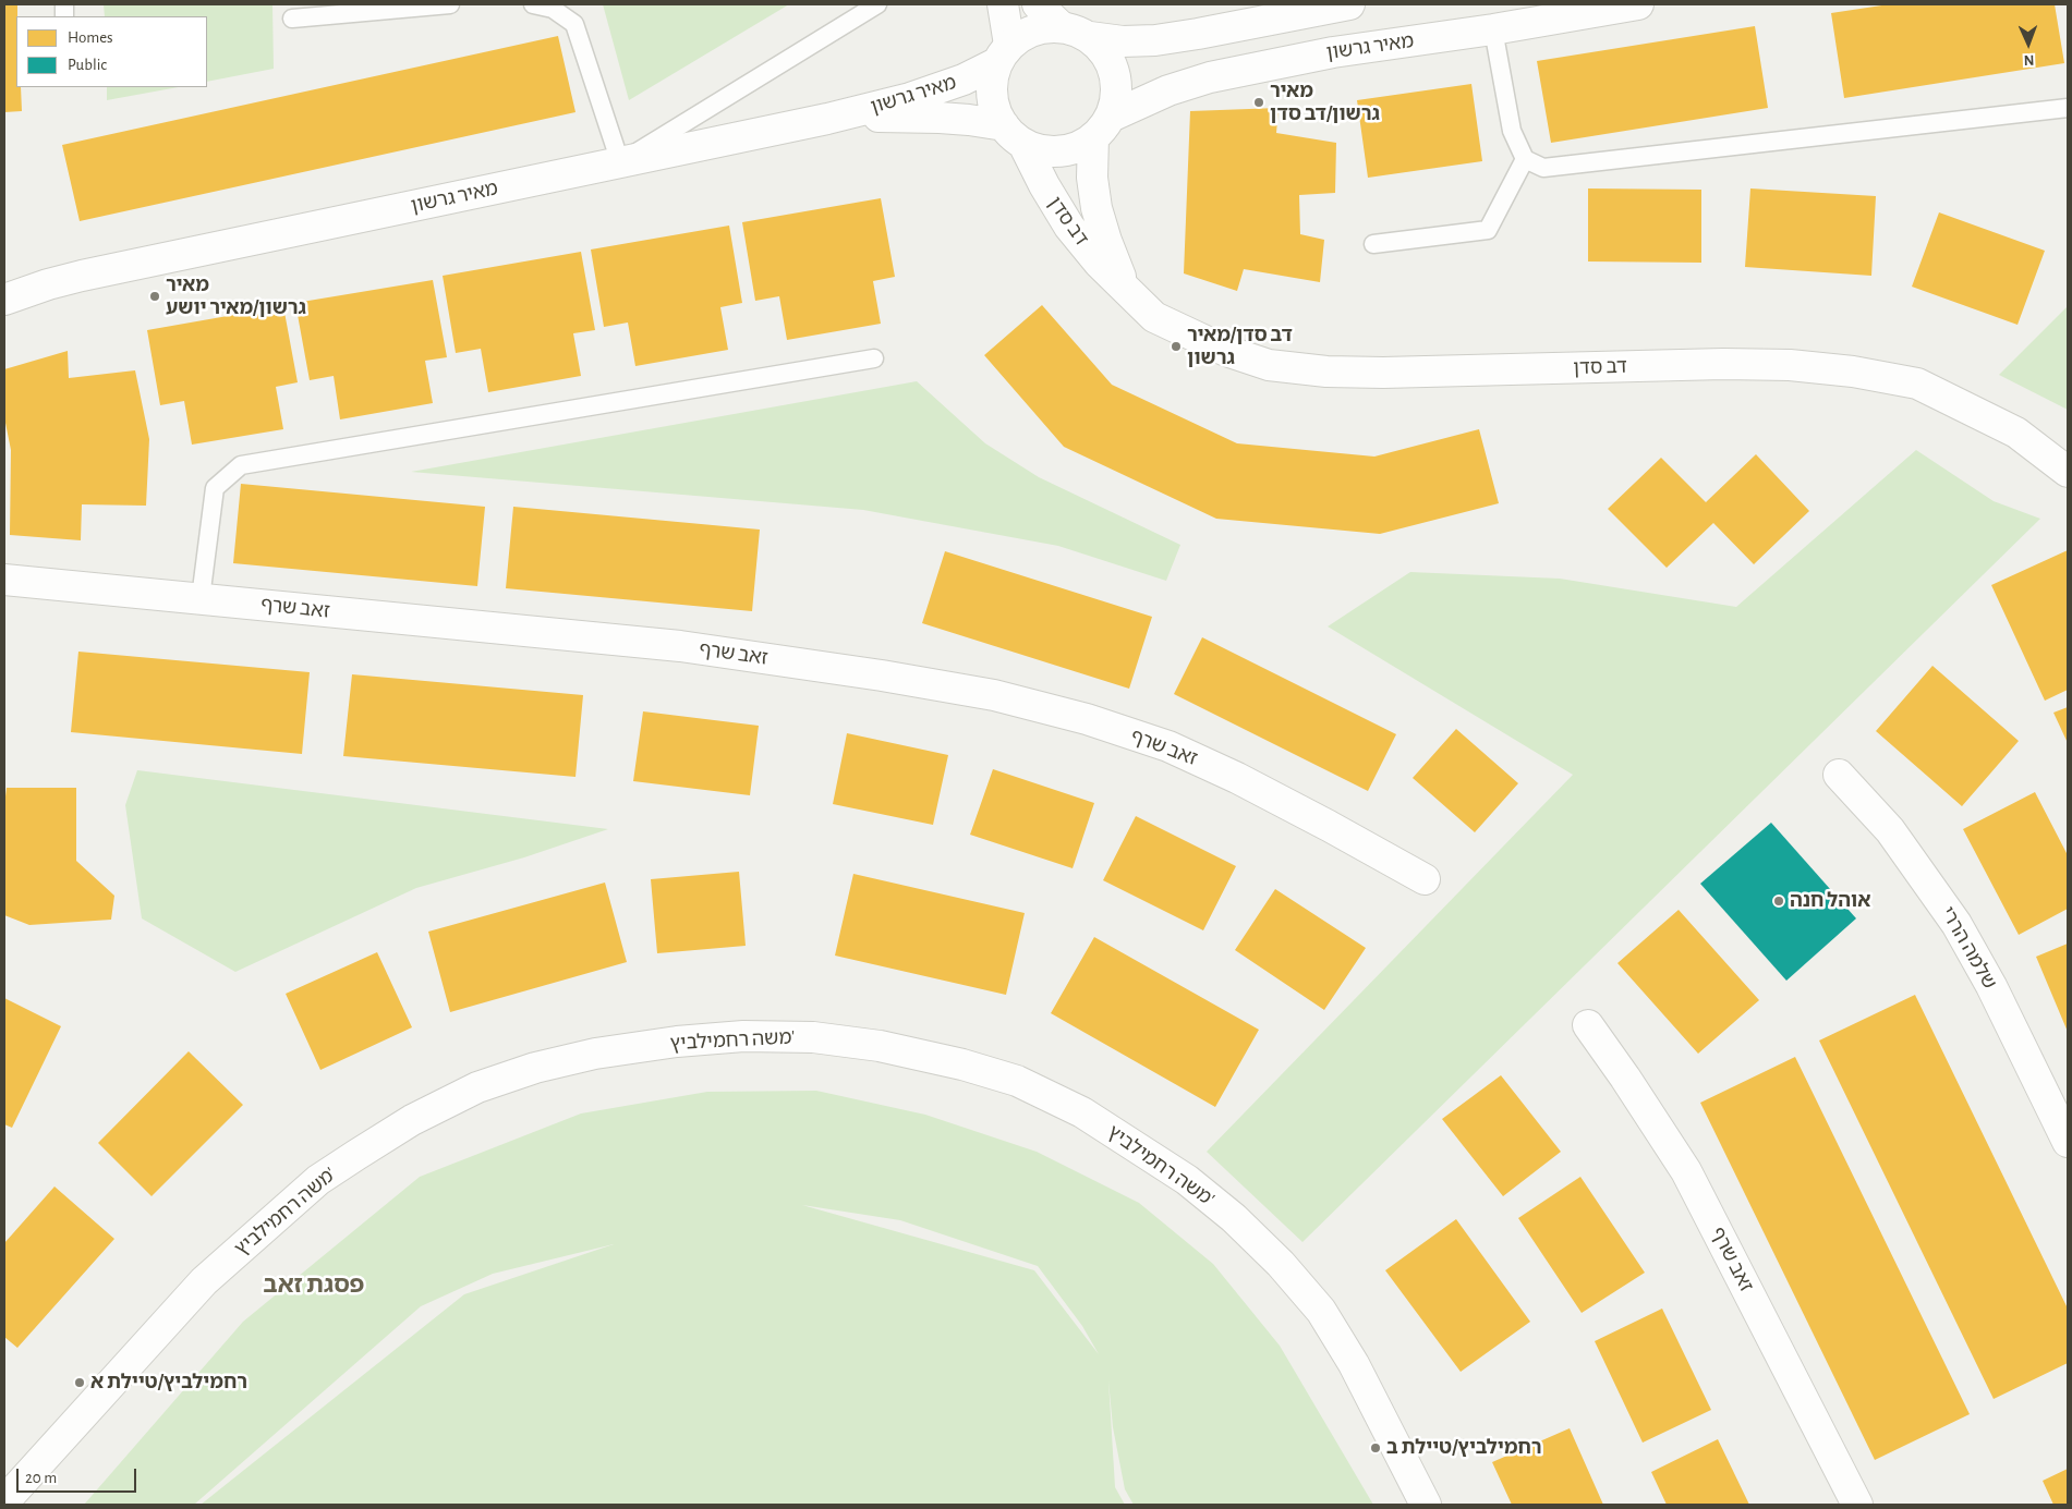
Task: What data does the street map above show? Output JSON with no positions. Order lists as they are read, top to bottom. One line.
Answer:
{"streets":{"street":["מאיר גרשון","דב סדן","זאב שרף","שלמה הררי","משה רחמילביץ'"]},"crossings":[["מאיר גרשון","דב סדן"]],"districts":["פסגת זאב"],"places":["מאיר גרשון/דב סדן","מאיר גרשון/מאיר יושע","דב סדן/מאיר גרשון","אוהל חנה","רחמילביץ/טיילת א","רחמילביץ/טיילת ב"],"legend":["Homes","Public"],"scale_bar":"20 m","north":"bottom"}
